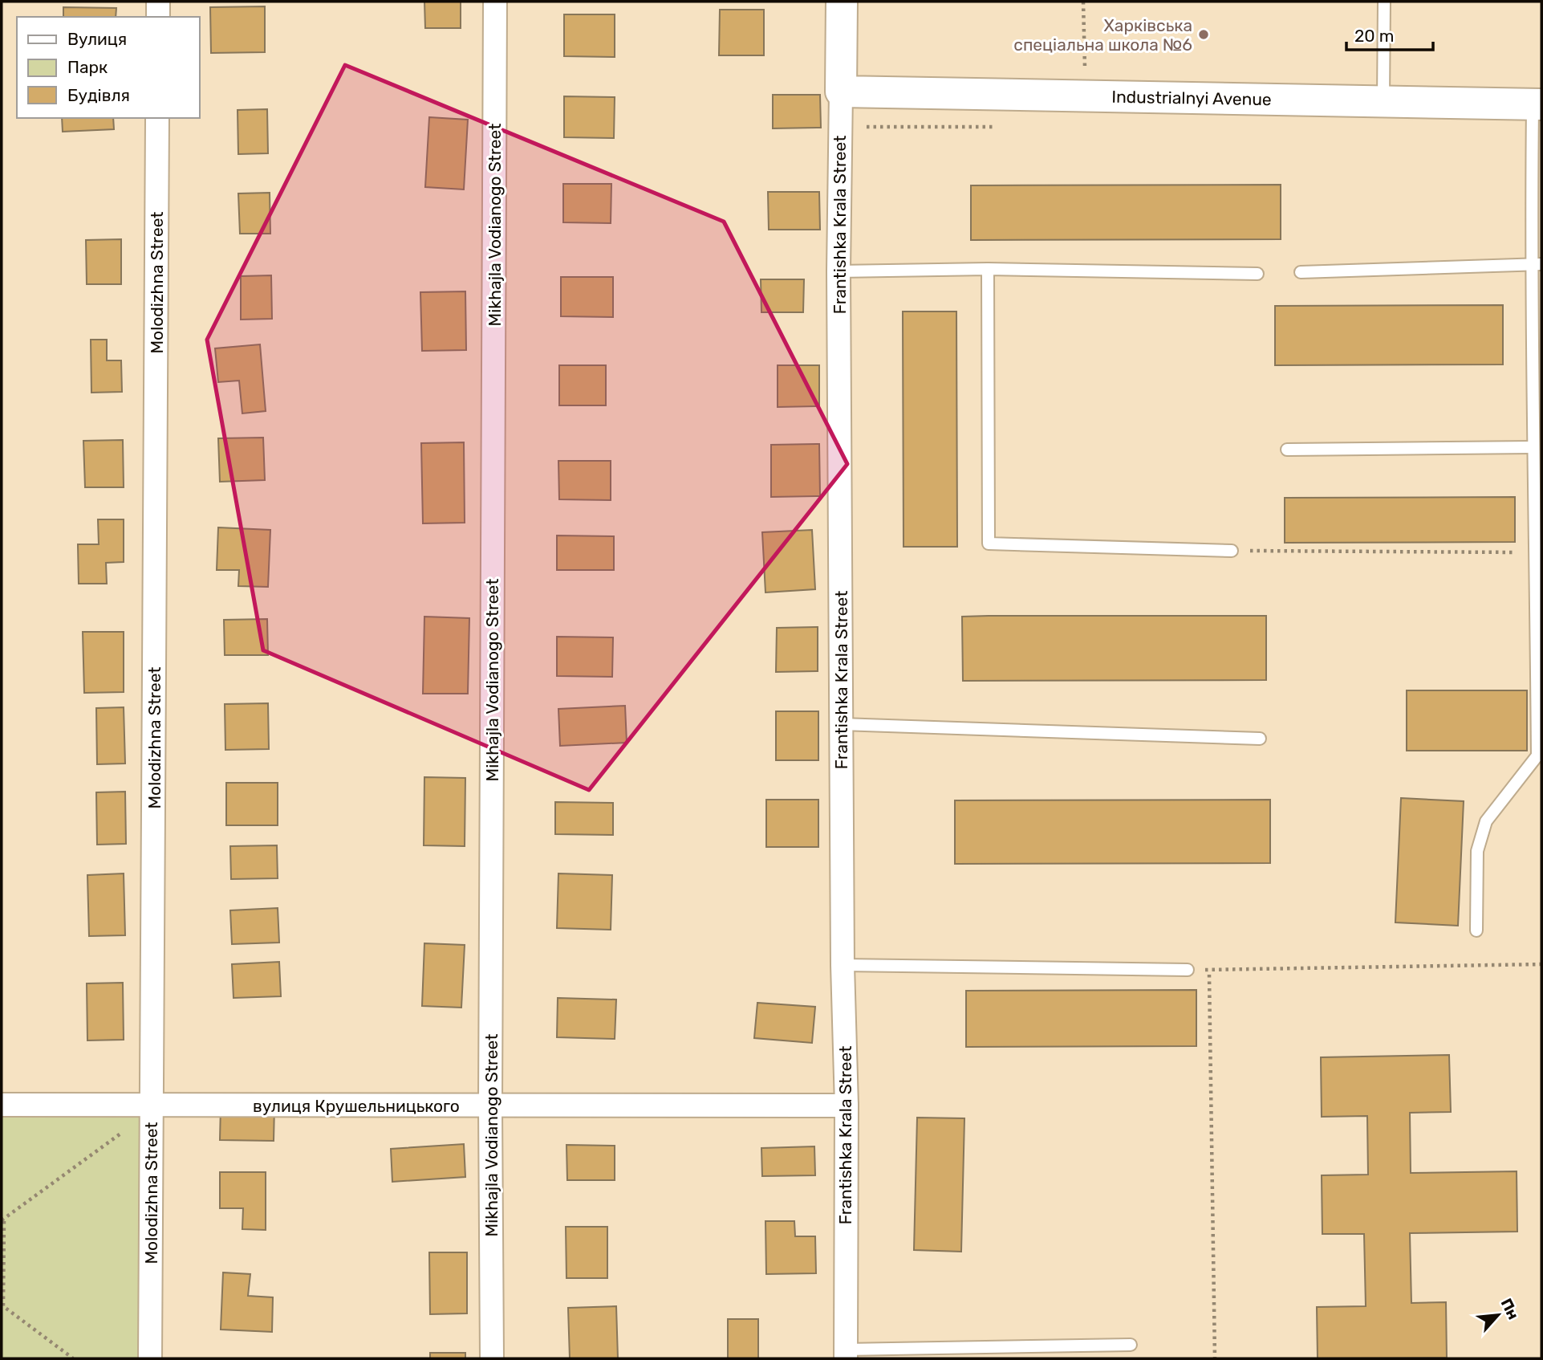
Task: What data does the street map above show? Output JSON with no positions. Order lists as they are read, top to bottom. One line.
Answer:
{"streets":{"street":["Industrialnyi Avenue","Mikhajla Vodianogo Street","Frantishka Krala Street","Molodizhna Street","вулиця Крушельницького"]},"crossings":[["Industrialnyi Avenue","Frantishka Krala Street"],["Mikhajla Vodianogo Street","вулиця Крушельницького"],["Frantishka Krala Street","вулиця Крушельницького"],["Molodizhna Street","вулиця Крушельницького"]],"places":["Харківська спеціальна школа №6"],"legend":["Вулиця","Парк","Будівля"],"scale_bar":"20 m","north":"top right"}
